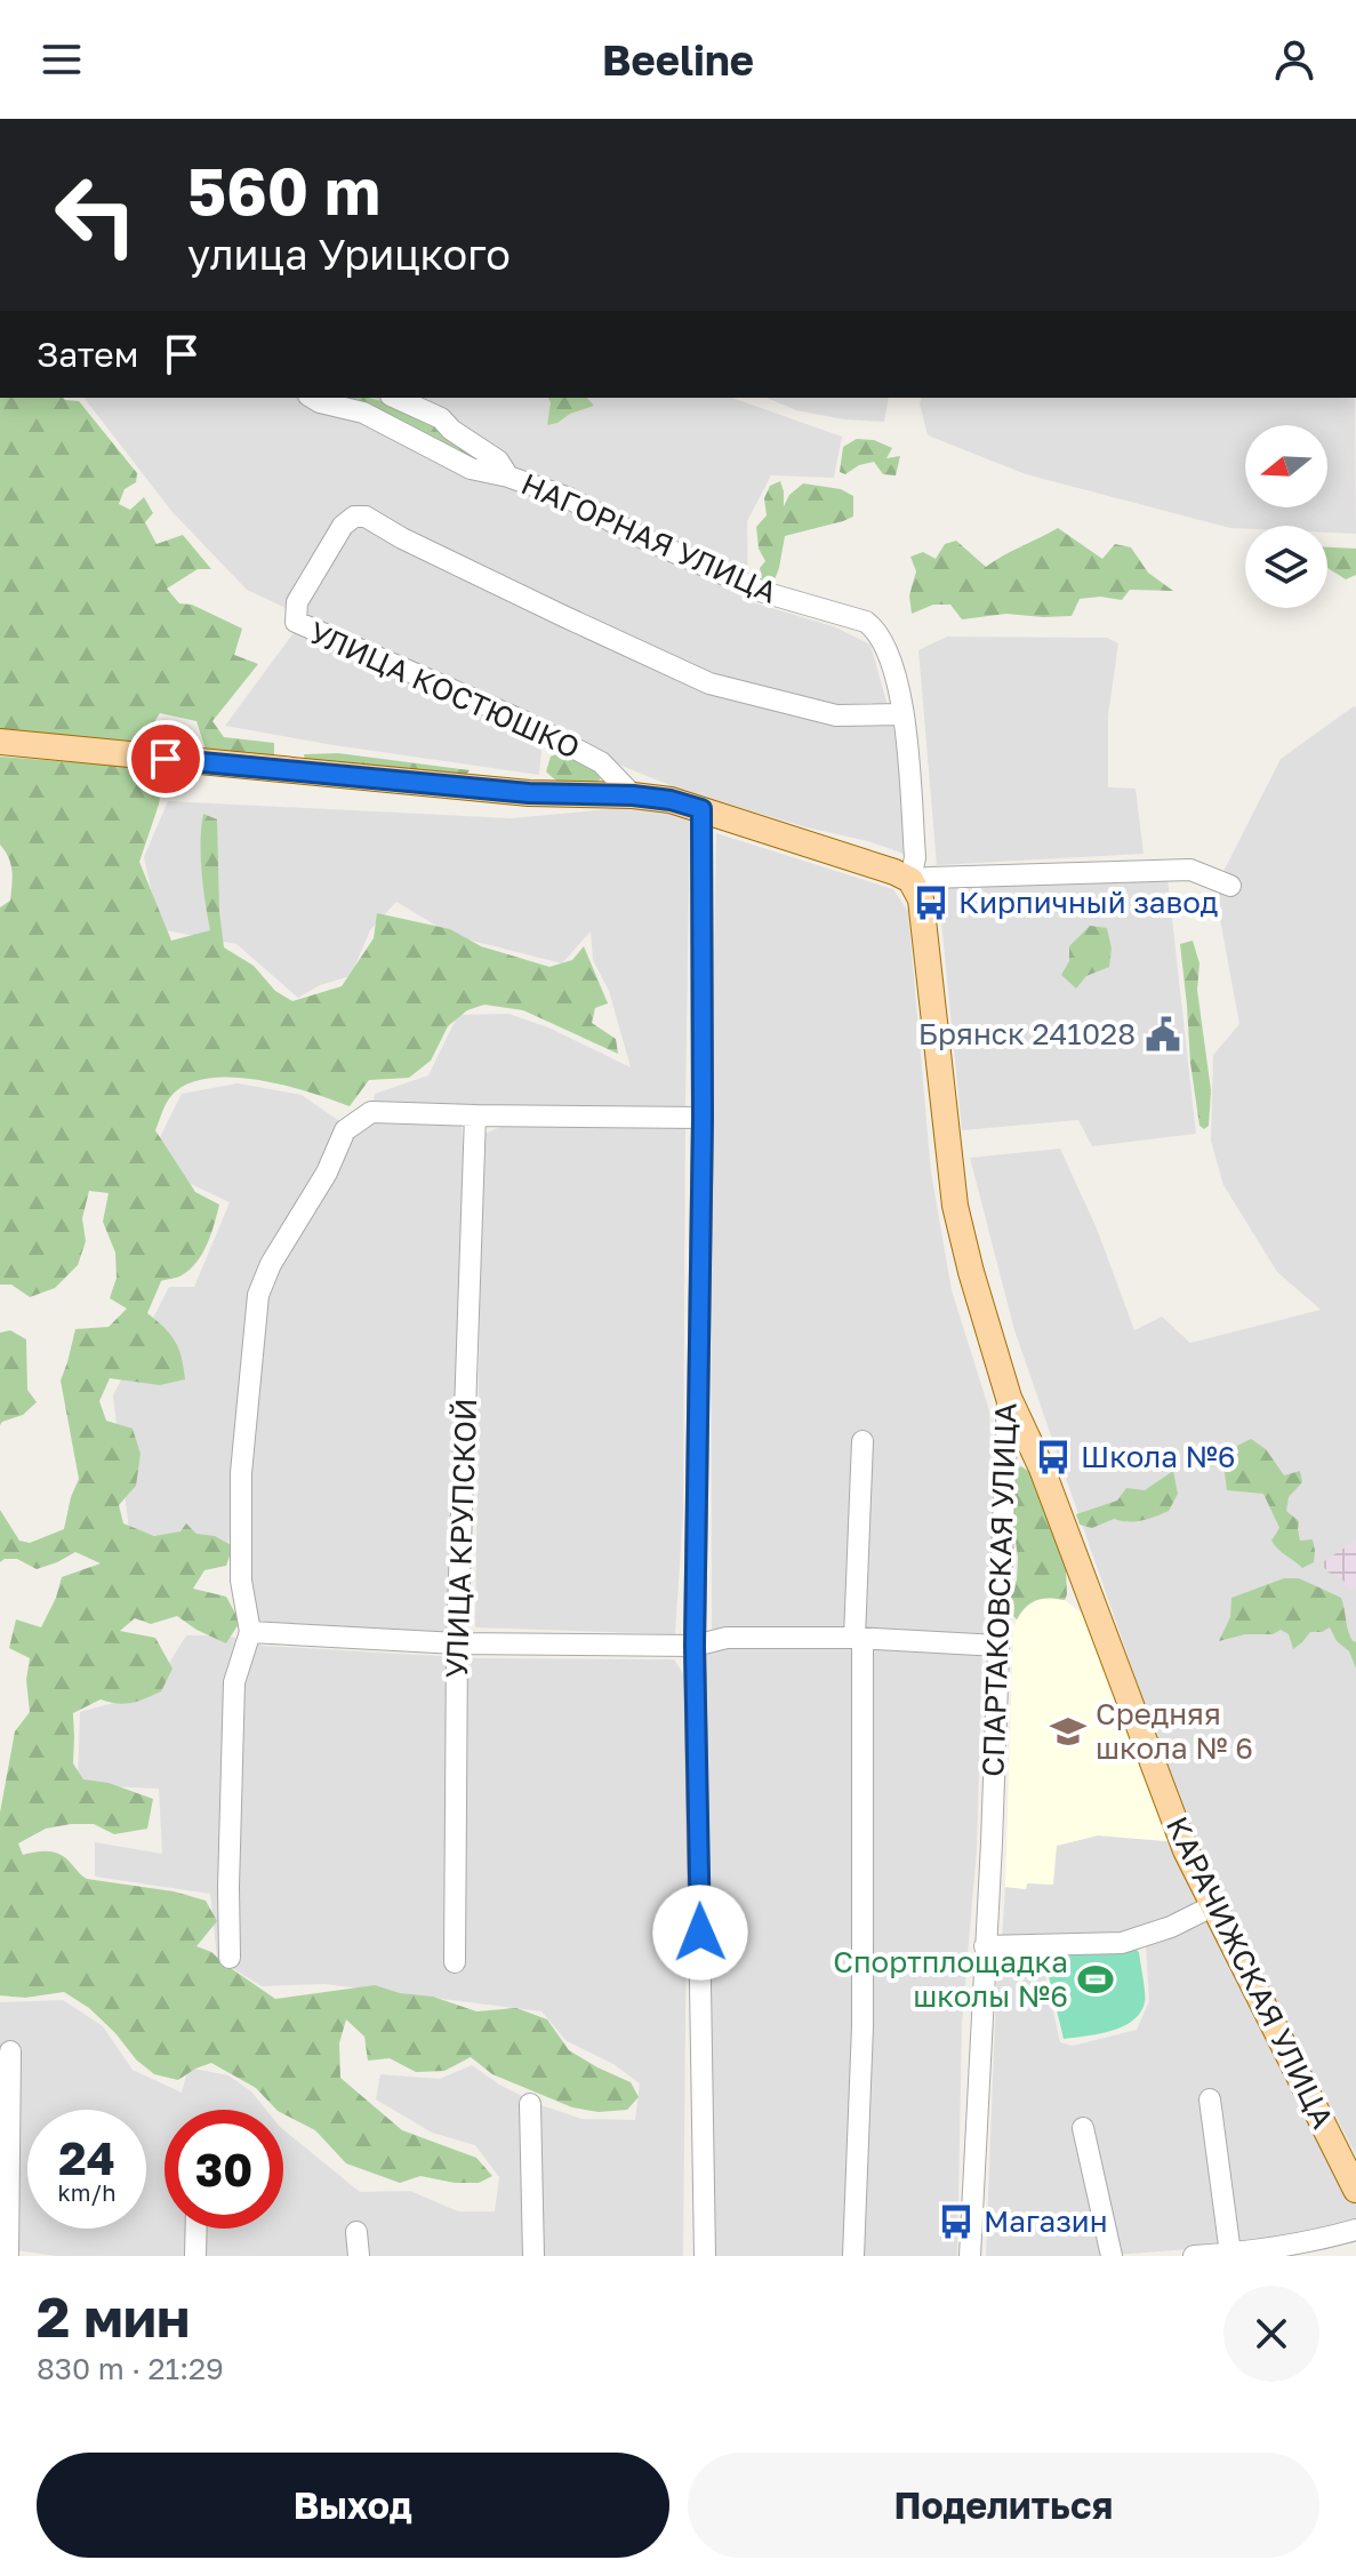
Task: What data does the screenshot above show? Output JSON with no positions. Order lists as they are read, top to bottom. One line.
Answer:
{"streets":{"main road":["СПАРТАКОВСКАЯ УЛИЦА","КАРАЧИЖСКАЯ УЛИЦА"],"street":["НАГОРНАЯ УЛИЦА","УЛИЦА КОСТЮШКО","УЛИЦА КРУПСКОЙ"]},"crossings":[["НАГОРНАЯ УЛИЦА","УЛИЦА КОСТЮШКО"],["НАГОРНАЯ УЛИЦА","СПАРТАКОВСКАЯ УЛИЦА"],["СПАРТАКОВСКАЯ УЛИЦА","КАРАЧИЖСКАЯ УЛИЦА"]],"places":{"bus stop":["Кирпичный завод","Школа №6","Магазин"],"public building":["Брянск 241028"],"school or university":["Средняя школа № 6"],"sports":["Спортплощадка школы №6"]},"north":"left","page":{"header":"Beeline","turn":["560 m","улица Урицкого"],"then":"Затем","speed":"24 km/h","limit":"30","heading":["2 мин","830 m · 21:29"],"buttons":["Выход","Поделиться"]}}
